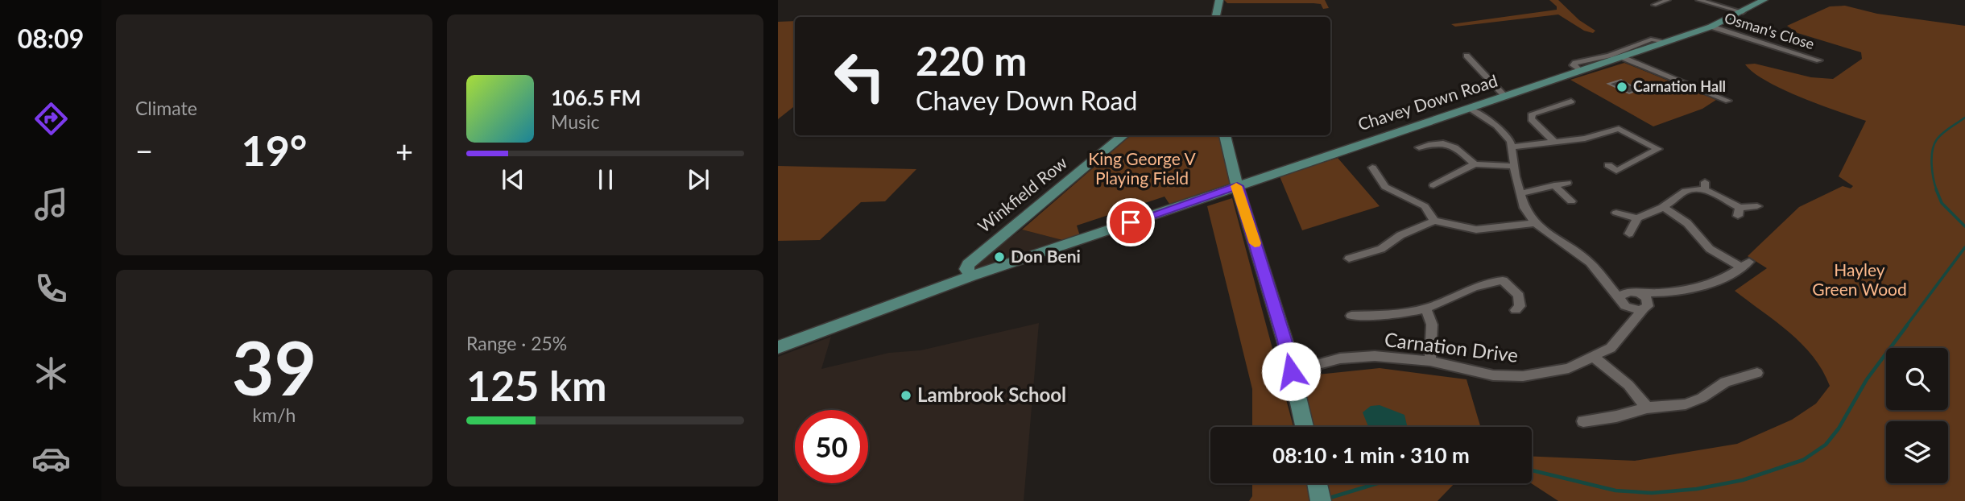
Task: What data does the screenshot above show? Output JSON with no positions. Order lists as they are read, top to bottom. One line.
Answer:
{"streets":{"main road":["Chavey Down Road","Winkfield Row"],"street":["Osman's Close","Carnation Drive"]},"crossings":[["Osman's Close","Chavey Down Road"],["Chavey Down Road","Winkfield Row"]],"parks":["King George V Playing Field","Hayley Green Wood"],"places":["Carnation Hall","Don Beni","Lambrook School"],"page":{"tabs":"08:09","tile":["Climate",["39","km/h"],["Range · 25%","125 km"]],"turn":["220 m","Chavey Down Road"],"song":["106.5 FM","Music"],"heat":["−","19°","+"],"limit":"50","trip":"08:10 · 1 min · 310 m"}}
